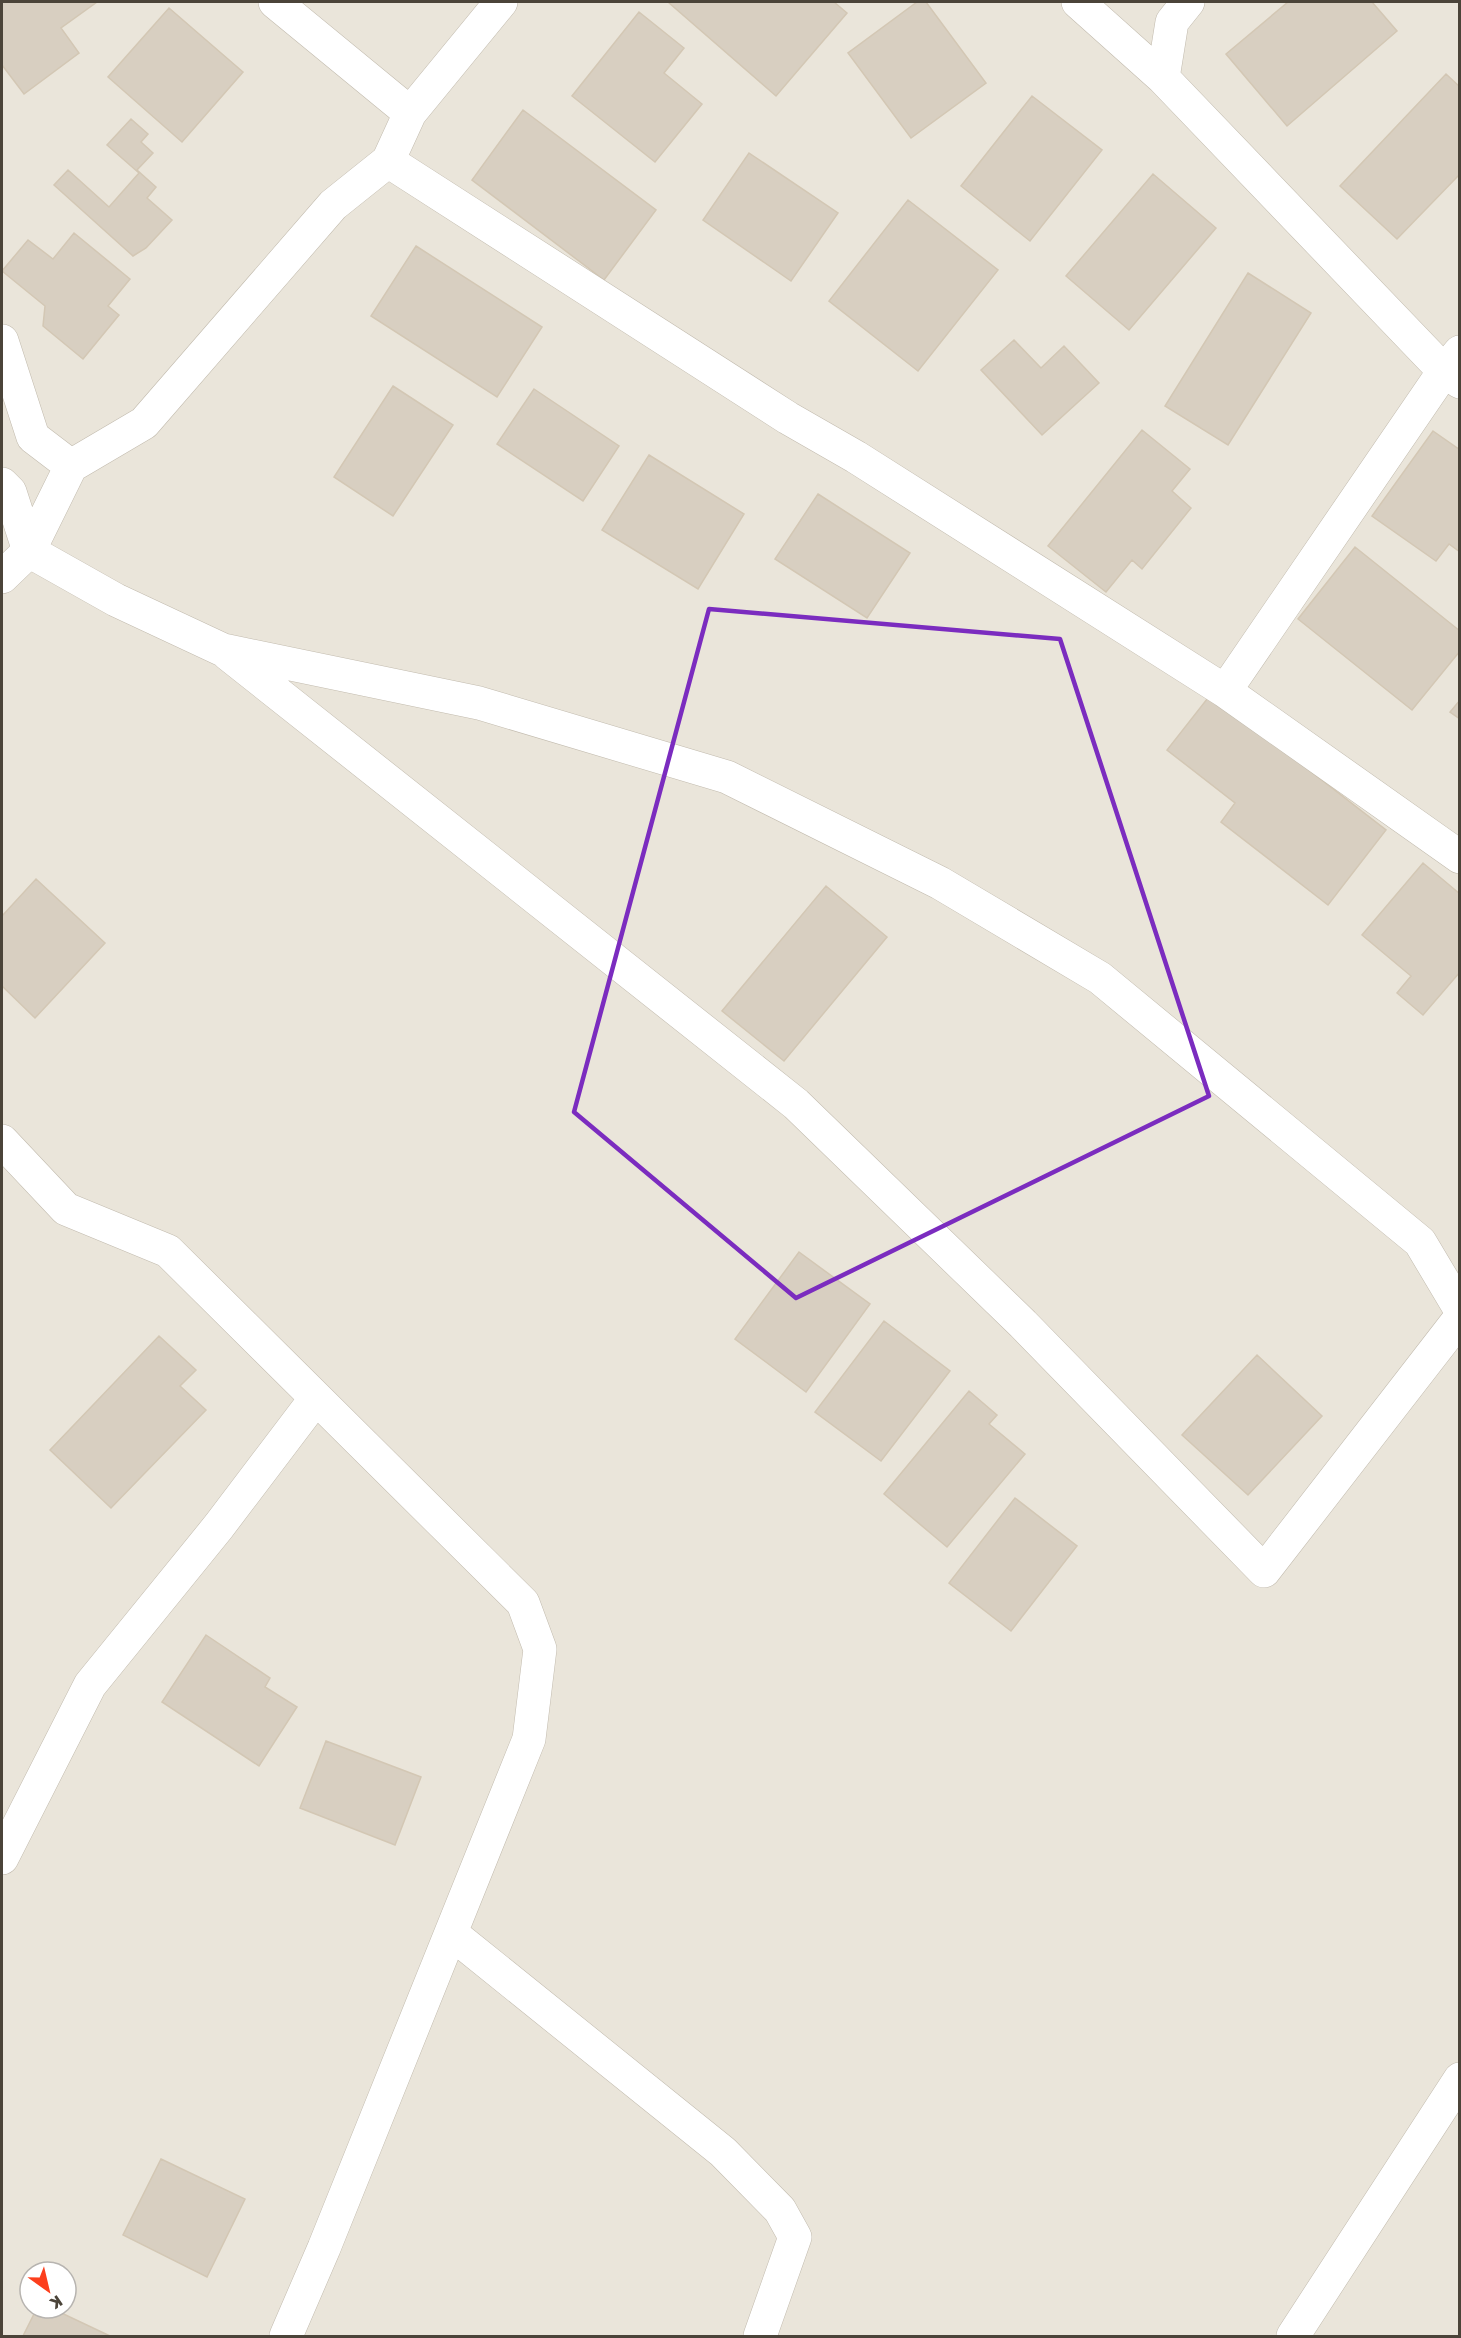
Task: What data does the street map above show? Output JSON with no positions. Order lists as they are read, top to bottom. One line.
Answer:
{"north":"bottom right"}
